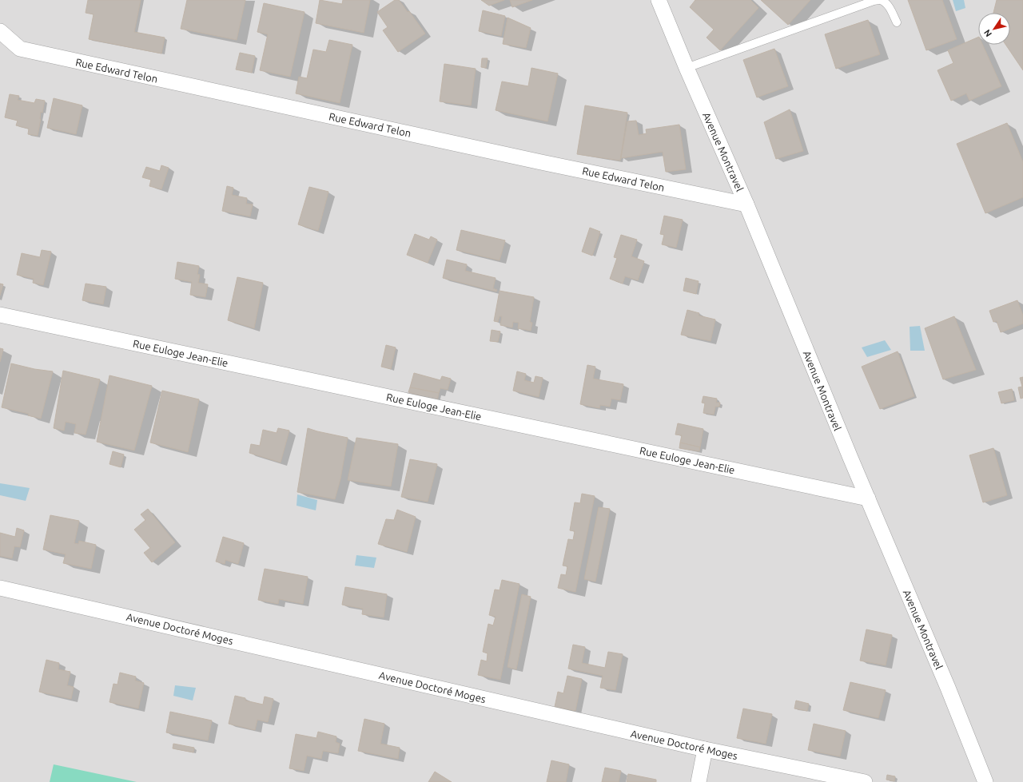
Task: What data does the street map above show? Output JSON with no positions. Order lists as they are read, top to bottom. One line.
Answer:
{"streets":{"street":["Rue Edward Telon","Avenue Montravel","Rue Euloge Jean-Elie","Avenue Doctoré Moges"]},"crossings":[["Rue Edward Telon","Avenue Montravel"],["Avenue Montravel","Rue Euloge Jean-Elie"]],"north":"bottom left"}
